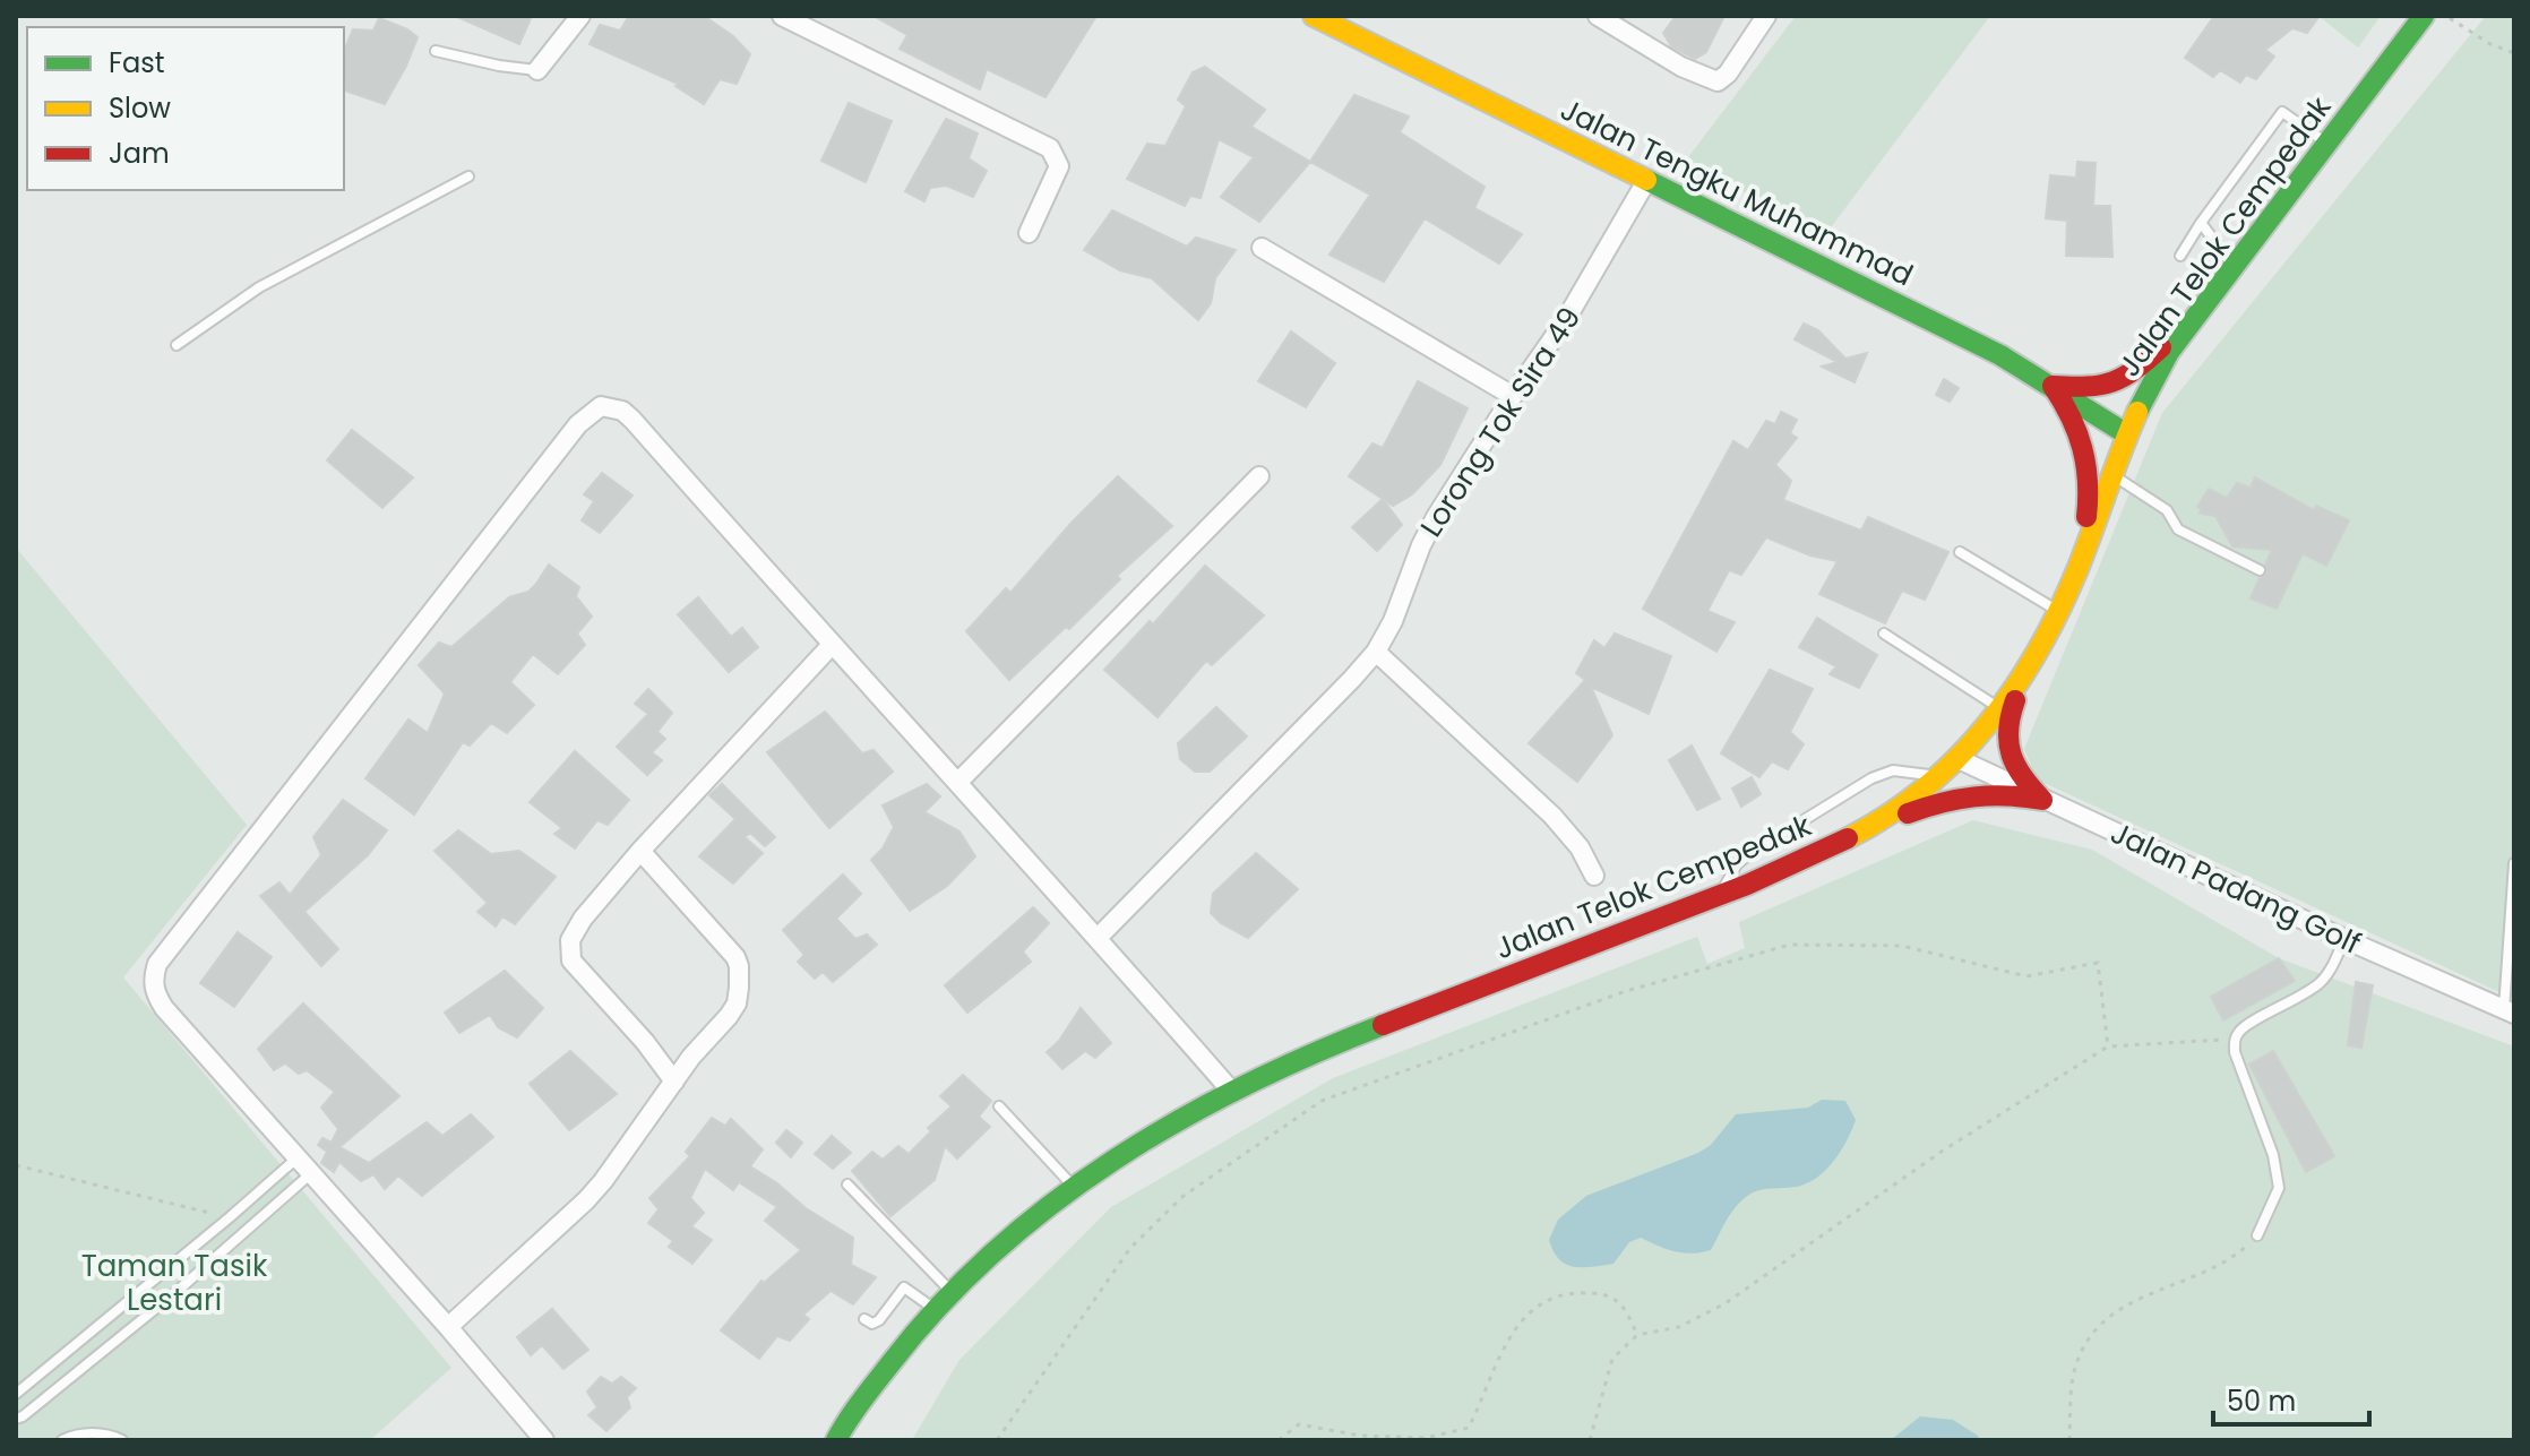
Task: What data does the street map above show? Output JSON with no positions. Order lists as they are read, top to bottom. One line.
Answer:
{"streets":{"main road":["Jalan Tengku Muhammad","Jalan Telok Cempedak"],"street":["Lorong Tok Sira 49","Jalan Padang Golf"]},"crossings":[["Jalan Tengku Muhammad","Jalan Telok Cempedak"],["Jalan Tengku Muhammad","Lorong Tok Sira 49"],["Jalan Telok Cempedak","Jalan Padang Golf"]],"parks":["Taman Tasik Lestari"],"legend":["Fast","Slow","Jam"],"scale_bar":"50 m"}
